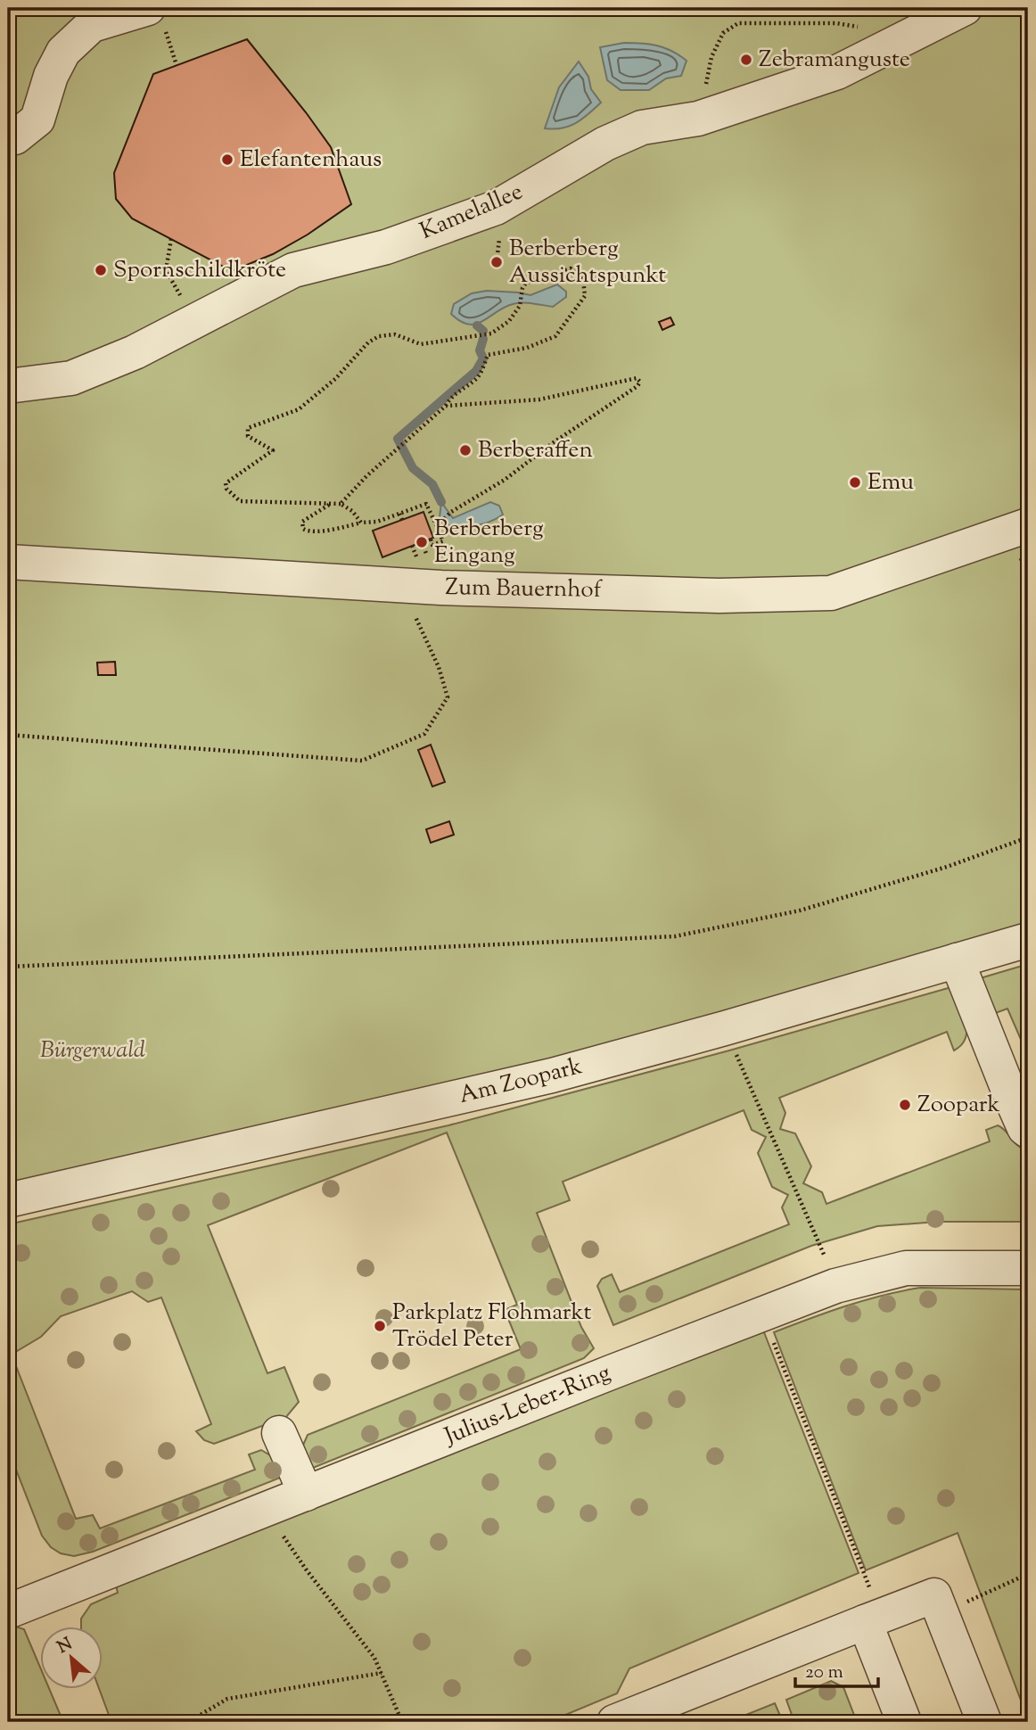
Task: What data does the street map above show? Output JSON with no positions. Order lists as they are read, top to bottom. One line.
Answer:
{"streets":{"street":["Kamelallee","Zum Bauernhof","Am Zoopark","Julius-Leber-Ring"]},"parks":["Bürgerwald"],"places":["Zebramanguste","Elefantenhaus","Berberberg Aussichtspunkt","Spornschildkröte","Berberaffen","Emu","Berberberg Eingang","Zoopark","Parkplatz Flohmarkt Trödel Peter"],"scale_bar":"20 m","north":"top left"}
